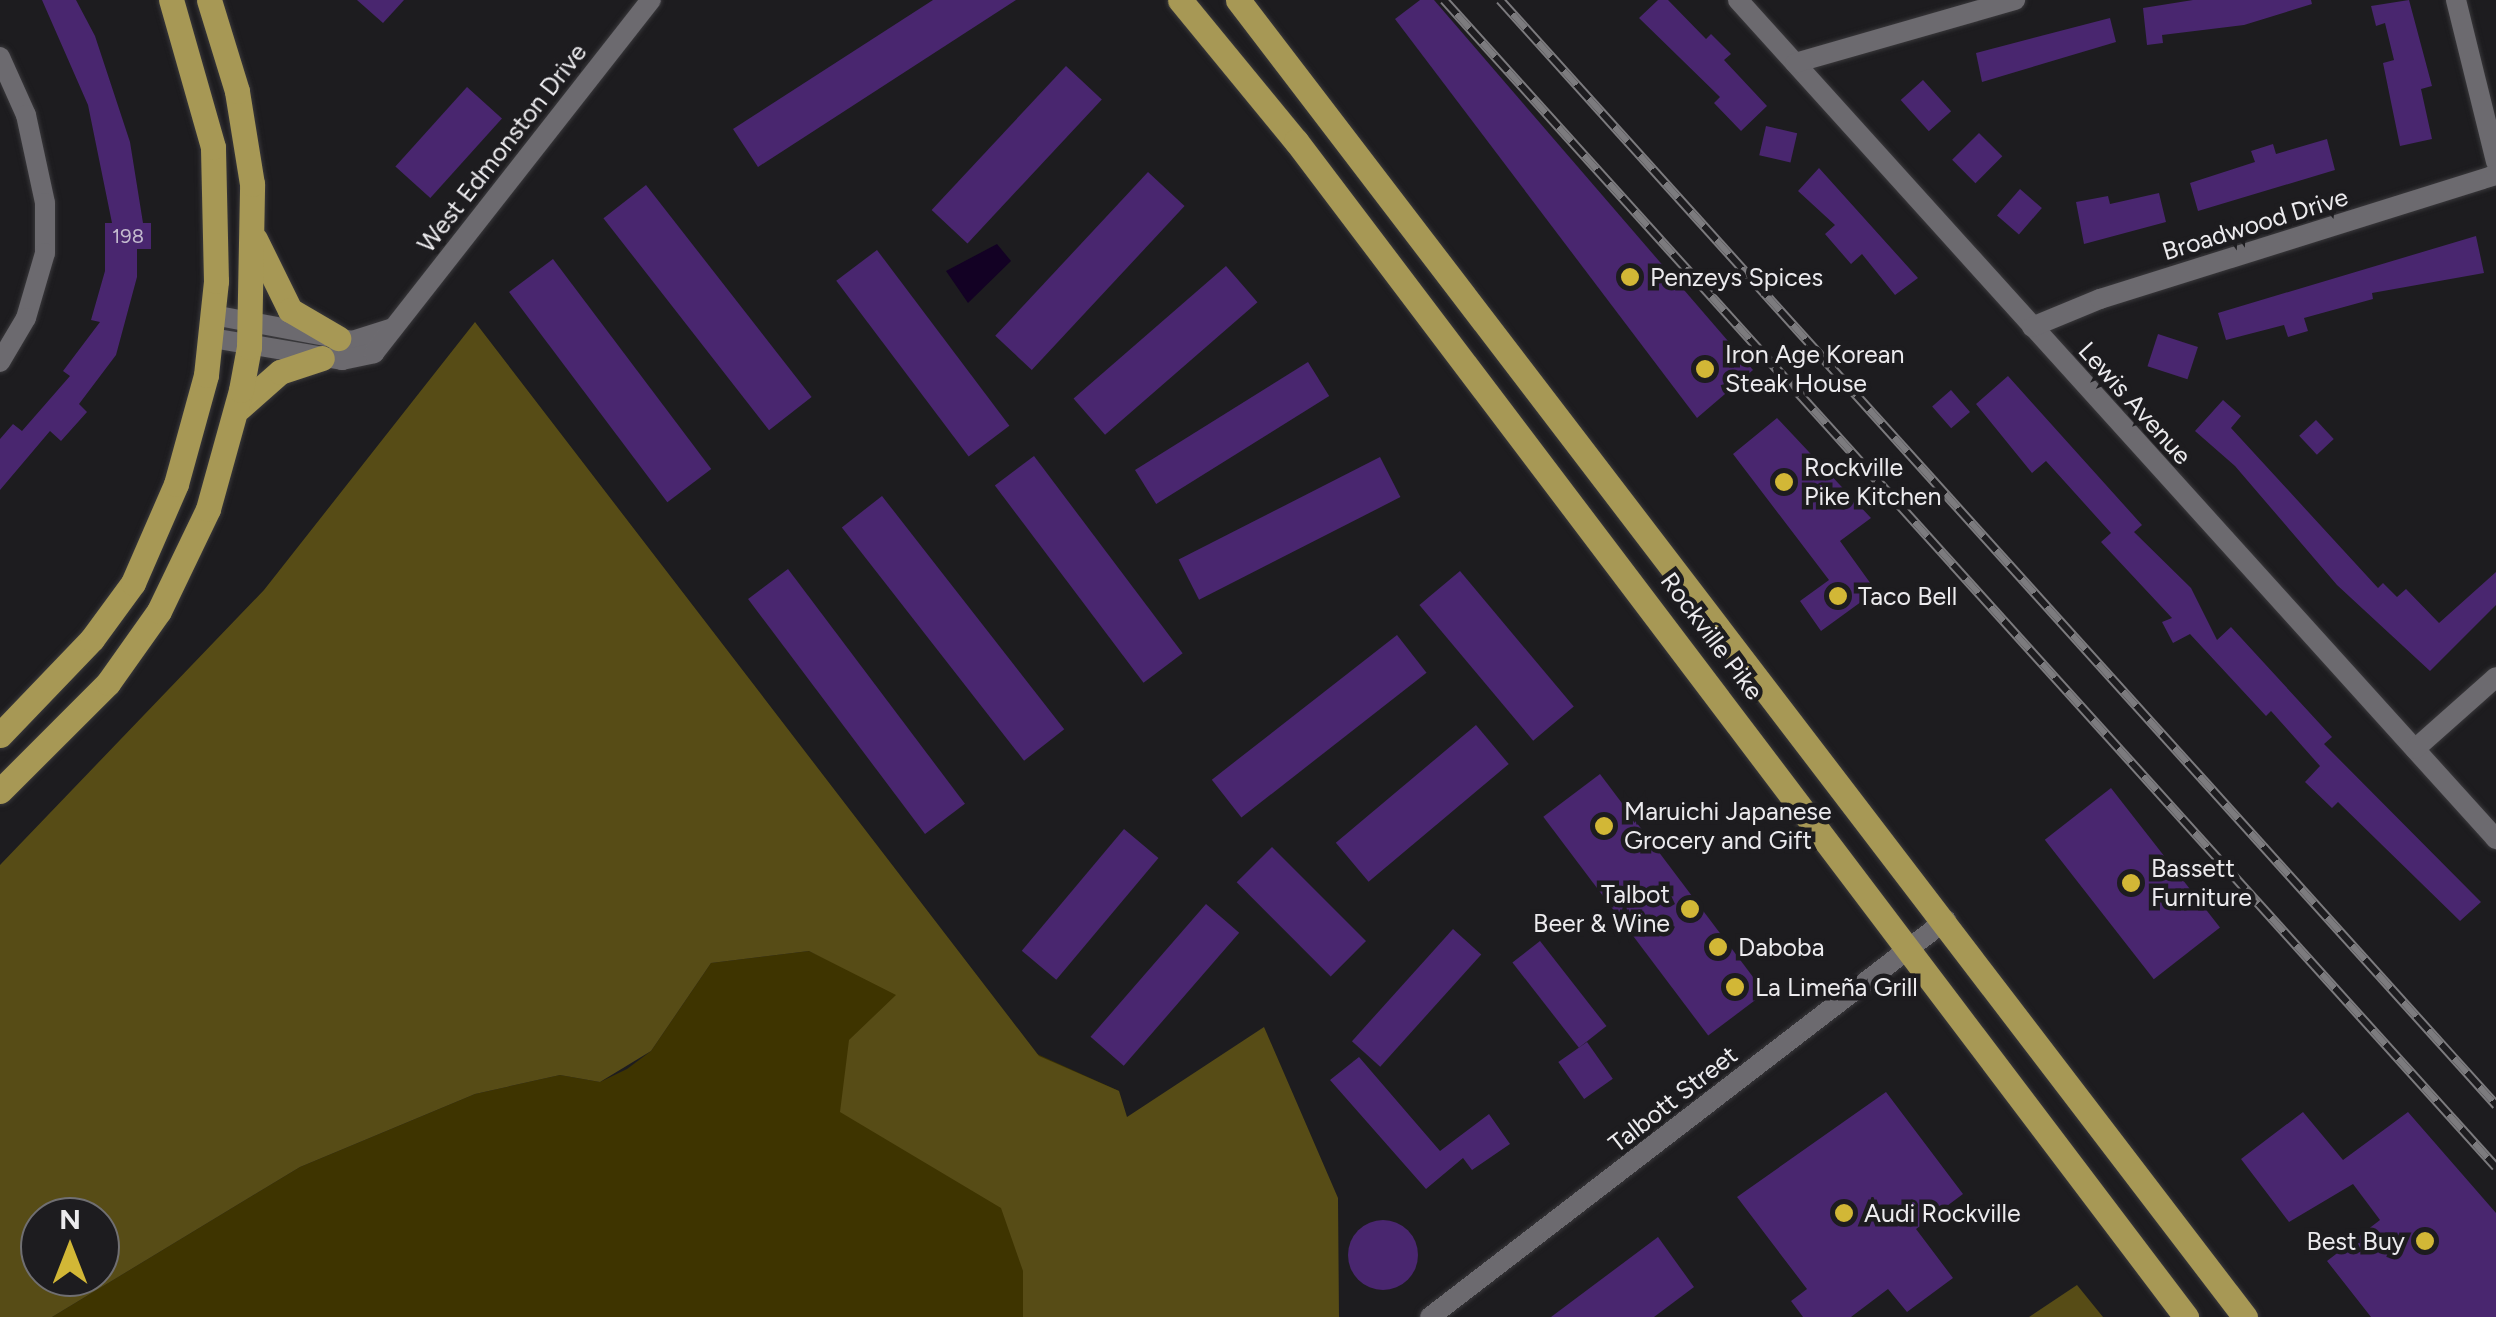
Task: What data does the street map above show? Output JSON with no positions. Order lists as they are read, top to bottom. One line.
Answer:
{"streets":{"main road":["Rockville Pike"],"street":["West Edmonston Drive","Broadwood Drive","Lewis Avenue","Talbott Street"]},"crossings":[["Broadwood Drive","Lewis Avenue"],["Rockville Pike","Talbott Street"]],"places":["Penzeys Spices","Iron Age Korean Steak House","Rockville Pike Kitchen","Taco Bell","Maruichi Japanese Grocery and Gift","Bassett Furniture","Talbot Beer & Wine","Daboba","La Limeña Grill","Audi Rockville","Best Buy"],"house_numbers":["198"],"north":"top"}
